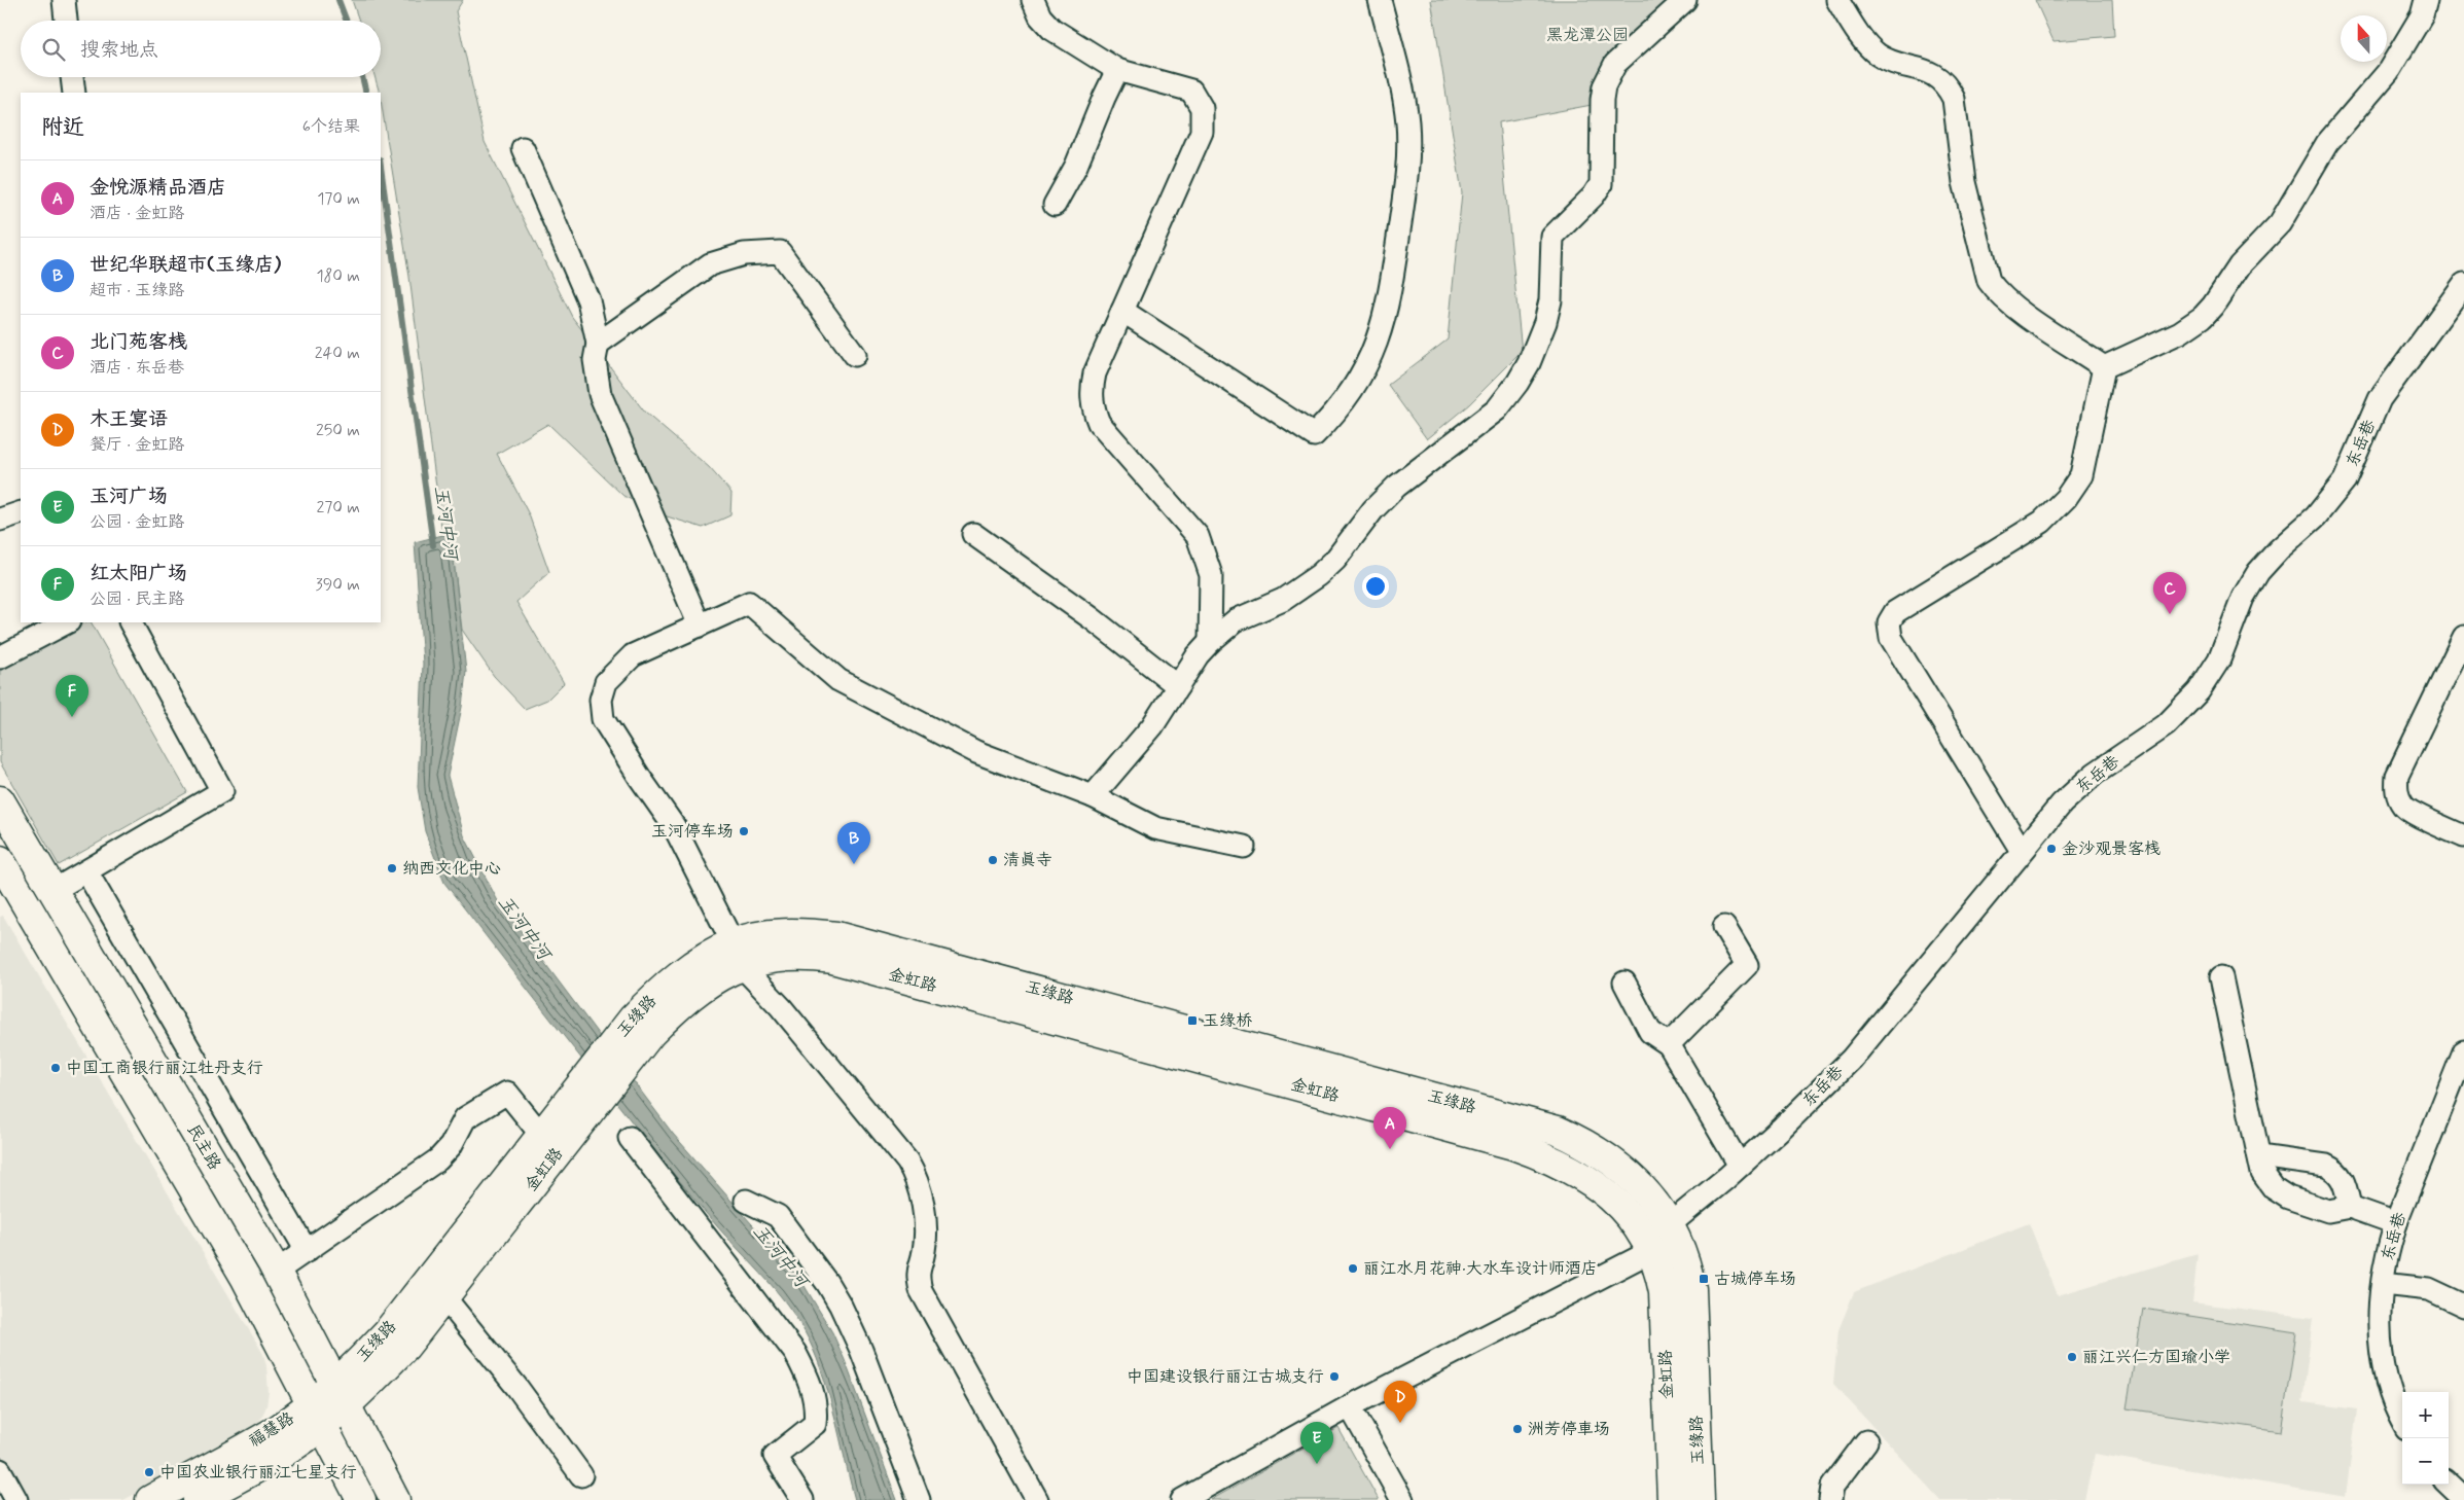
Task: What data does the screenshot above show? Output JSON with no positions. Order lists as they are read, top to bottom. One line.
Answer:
{"streets":{"main road":["金虹路","玉缘路","民主路","福慧路"],"street":["东岳巷"]},"crossings":[["东岳巷","玉缘路"],["金虹路","玉缘路"],["金虹路","民主路"],["金虹路","福慧路"],["玉缘路","民主路"],["民主路","福慧路"]],"water":["玉河中河"],"parks":["黑龙潭公园"],"places":{"other":["玉河停车场","金沙观景客栈","清真寺","纳西文化中心","中国工商银行丽江牡丹支行","丽江水月花神·大水车设计师酒店","丽江兴仁方国瑜小学","中国建设银行丽江古城支行","洲芳停車场","中国农业银行丽江七星支行"],"transit":["玉缘桥","古城停车场"]},"north":"top","page":{"search":"搜索地点","heading":["附近","6个结果"],"list":[{"mark":"A","name":"金悦源精品酒店","note":"酒店 · 金虹路","value":"170 m"},{"mark":"B","name":"世纪华联超市(玉缘店)","note":"超市 · 玉缘路","value":"180 m"},{"mark":"C","name":"北门苑客栈","note":"酒店 · 东岳巷","value":"240 m"},{"mark":"D","name":"木王宴语","note":"餐厅 · 金虹路","value":"250 m"},{"mark":"E","name":"玉河广场","note":"公园 · 金虹路","value":"270 m"},{"mark":"F","name":"红太阳广场","note":"公园 · 民主路","value":"390 m"}],"pins":["C","F","B","A","D","E"],"map_buttons":["+","−"]}}
